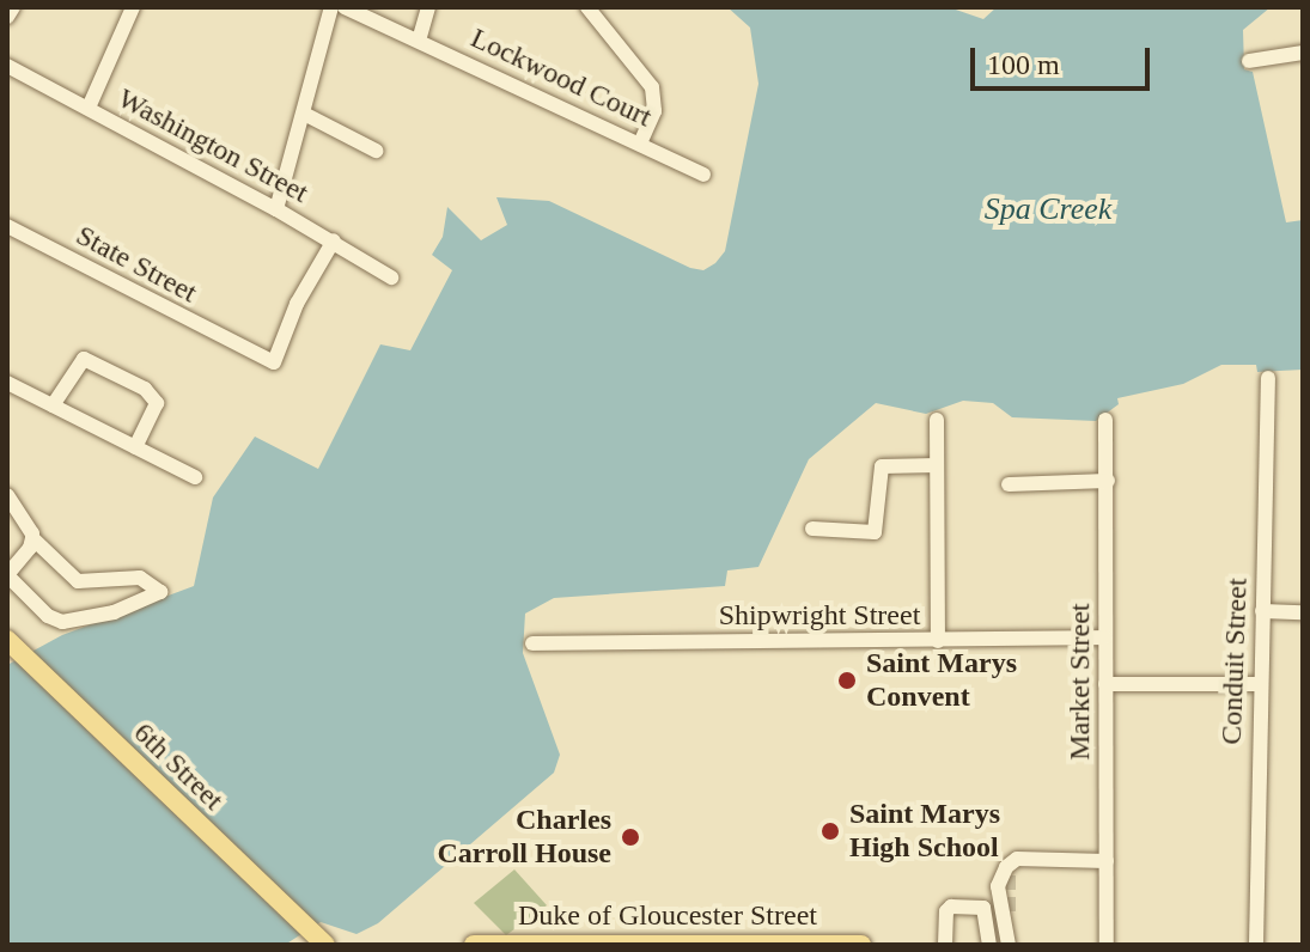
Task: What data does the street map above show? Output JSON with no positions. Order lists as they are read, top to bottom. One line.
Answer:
{"streets":{"main road":["6th Street","Duke of Gloucester Street"],"street":["Lockwood Court","Washington Street","State Street","Shipwright Street","Conduit Street","Market Street"]},"crossings":[["Washington Street","State Street"],["Shipwright Street","Market Street"]],"water":["Spa Creek"],"places":["Saint Marys Convent","Saint Marys High School","Charles Carroll House"],"scale_bar":"100 m"}
